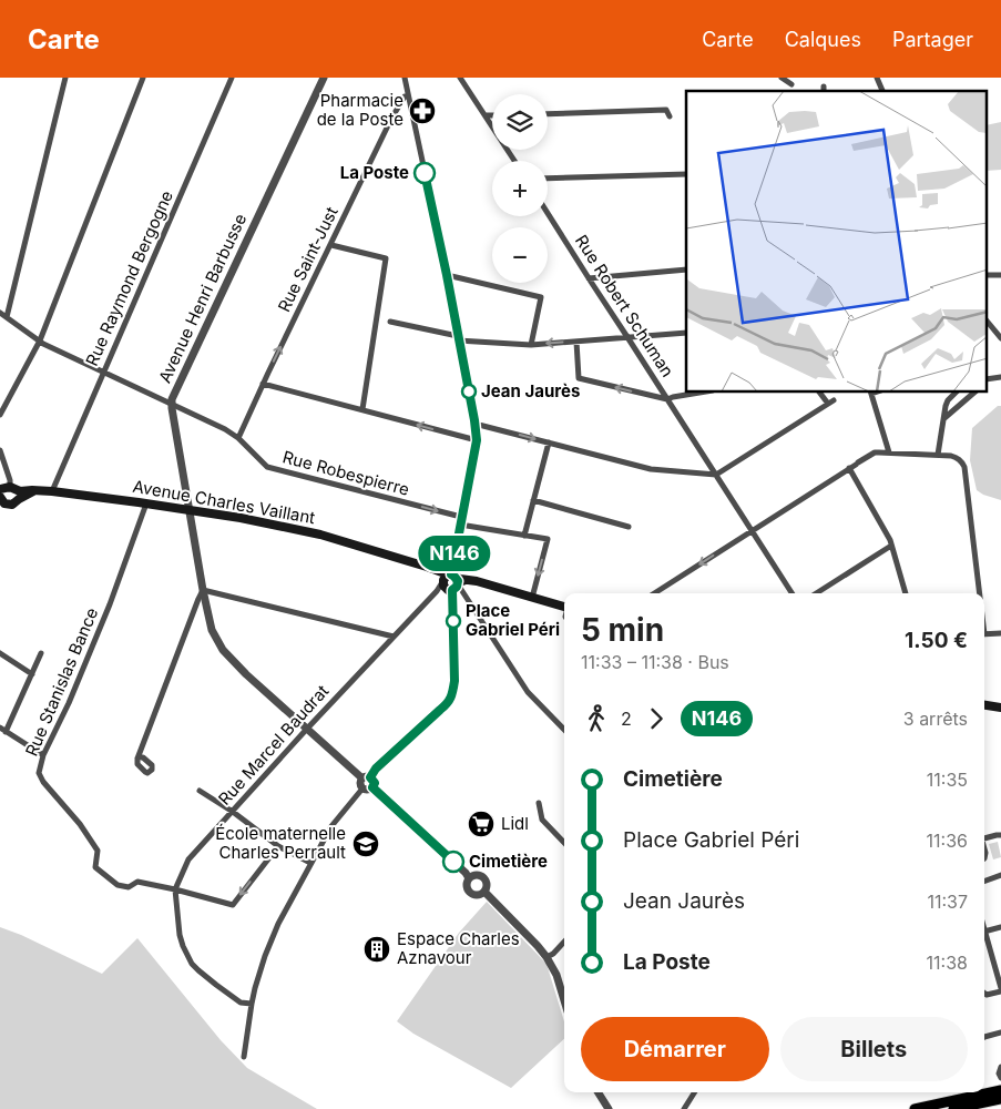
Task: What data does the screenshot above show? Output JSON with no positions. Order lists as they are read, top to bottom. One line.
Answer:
{"streets":{"main road":["Avenue Charles Vaillant"],"street":["Rue Saint-Just","Rue Raymond Bergogne","Avenue Henri Barbusse","Rue Robert Schuman","Rue Robespierre","Rue Stanislas Bance","Rue Marcel Baudrat"]},"crossings":[["Rue Saint-Just","Rue Robespierre"],["Rue Raymond Bergogne","Rue Robespierre"],["Rue Raymond Bergogne","Avenue Charles Vaillant"],["Avenue Henri Barbusse","Rue Robespierre"],["Avenue Henri Barbusse","Avenue Charles Vaillant"],["Avenue Henri Barbusse","Rue Marcel Baudrat"],["Avenue Charles Vaillant","Rue Stanislas Bance"],["Avenue Charles Vaillant","Rue Marcel Baudrat"],["Rue Stanislas Bance","Rue Marcel Baudrat"]],"one_way":["Rue Saint-Just","Rue Robespierre"],"places":{"pharmacy":["Pharmacie de la Poste"],"other":["La Poste","Jean Jaurès","Place Gabriel Péri","Cimetière"],"supermarket":["Lidl"],"school or university":["École maternelle Charles Perrault"],"building":["Espace Charles Aznavour"]},"lines":["bus line N146"],"page":{"header":"Carte","nav":["Carte","Calques","Partager"],"on_map":"N146","map_buttons":["+","−"],"heading":["5 min","11:33 – 11:38 · Bus","1.50 €"],"legs":["2","N146","3 arrêts"],"list":[{"name":"Cimetière","value":"11:35"},{"name":"Place Gabriel Péri","value":"11:36"},{"name":"Jean Jaurès","value":"11:37"},{"name":"La Poste","value":"11:38"}],"buttons":["Démarrer","Billets"]}}
